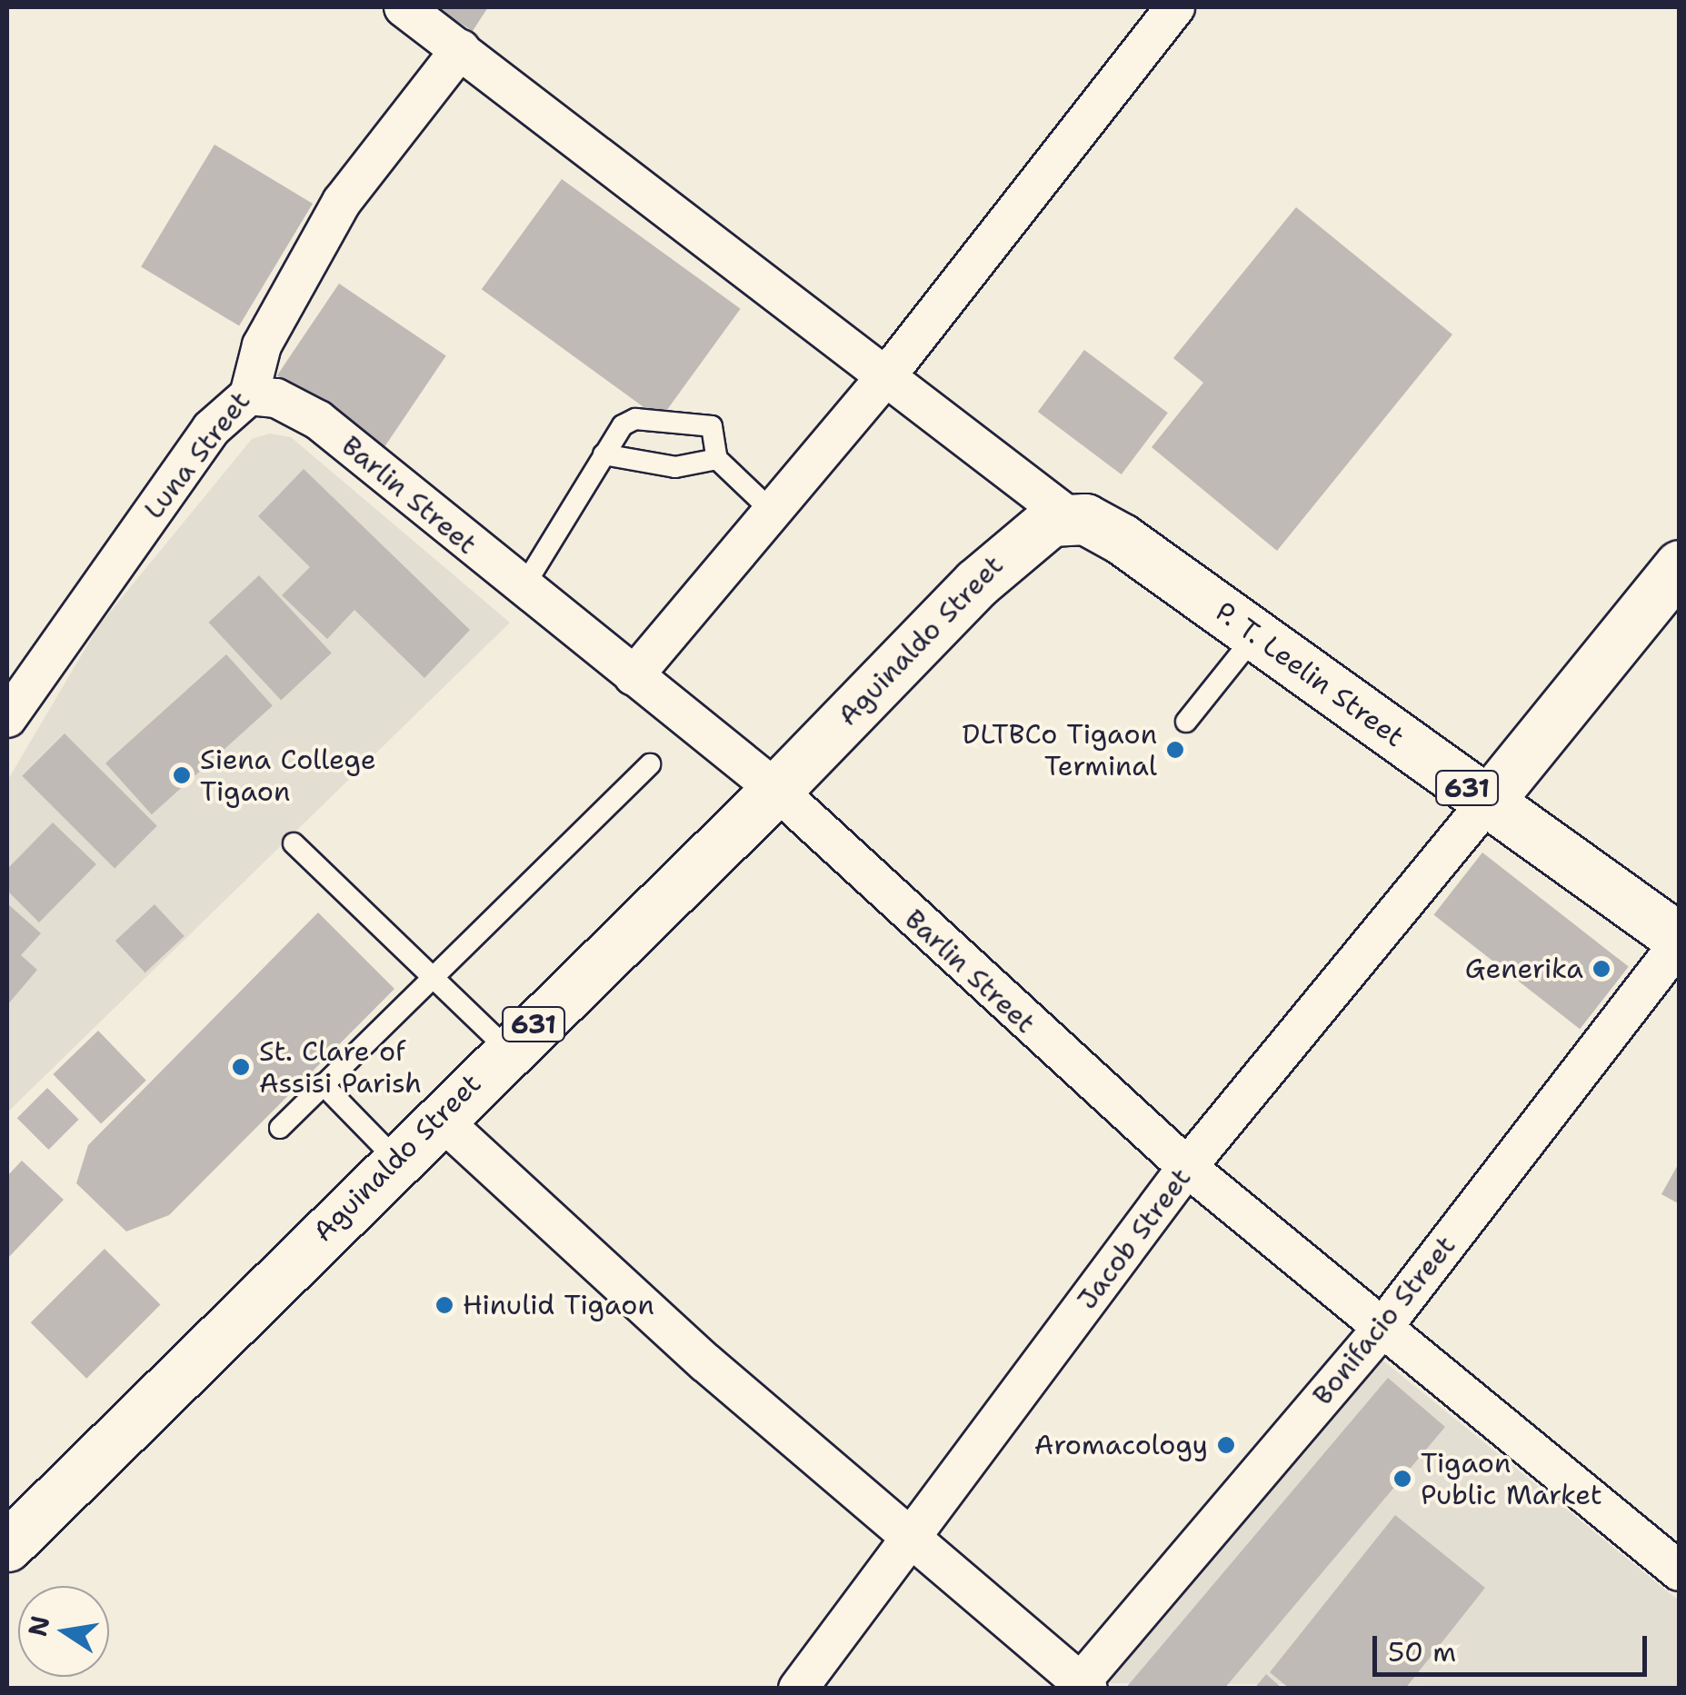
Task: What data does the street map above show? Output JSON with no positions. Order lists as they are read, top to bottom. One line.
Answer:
{"streets":{"main road":["Aguinaldo Street","P. T. Leelin Street","631"],"street":["Luna Street","Barlin Street","Jacob Street","Bonifacio Street"]},"crossings":[["Luna Street","Barlin Street"],["Barlin Street","Aguinaldo Street"],["Barlin Street","Jacob Street"],["Barlin Street","Bonifacio Street"],["Aguinaldo Street","P. T. Leelin Street"],["P. T. Leelin Street","Jacob Street"],["P. T. Leelin Street","Bonifacio Street"]],"places":["DLTBCo Tigaon Terminal","Siena College Tigaon","Generika","St. Clare of Assisi Parish","Hinulid Tigaon","Aromacology","Tigaon Public Market"],"scale_bar":"50 m","north":"left"}
